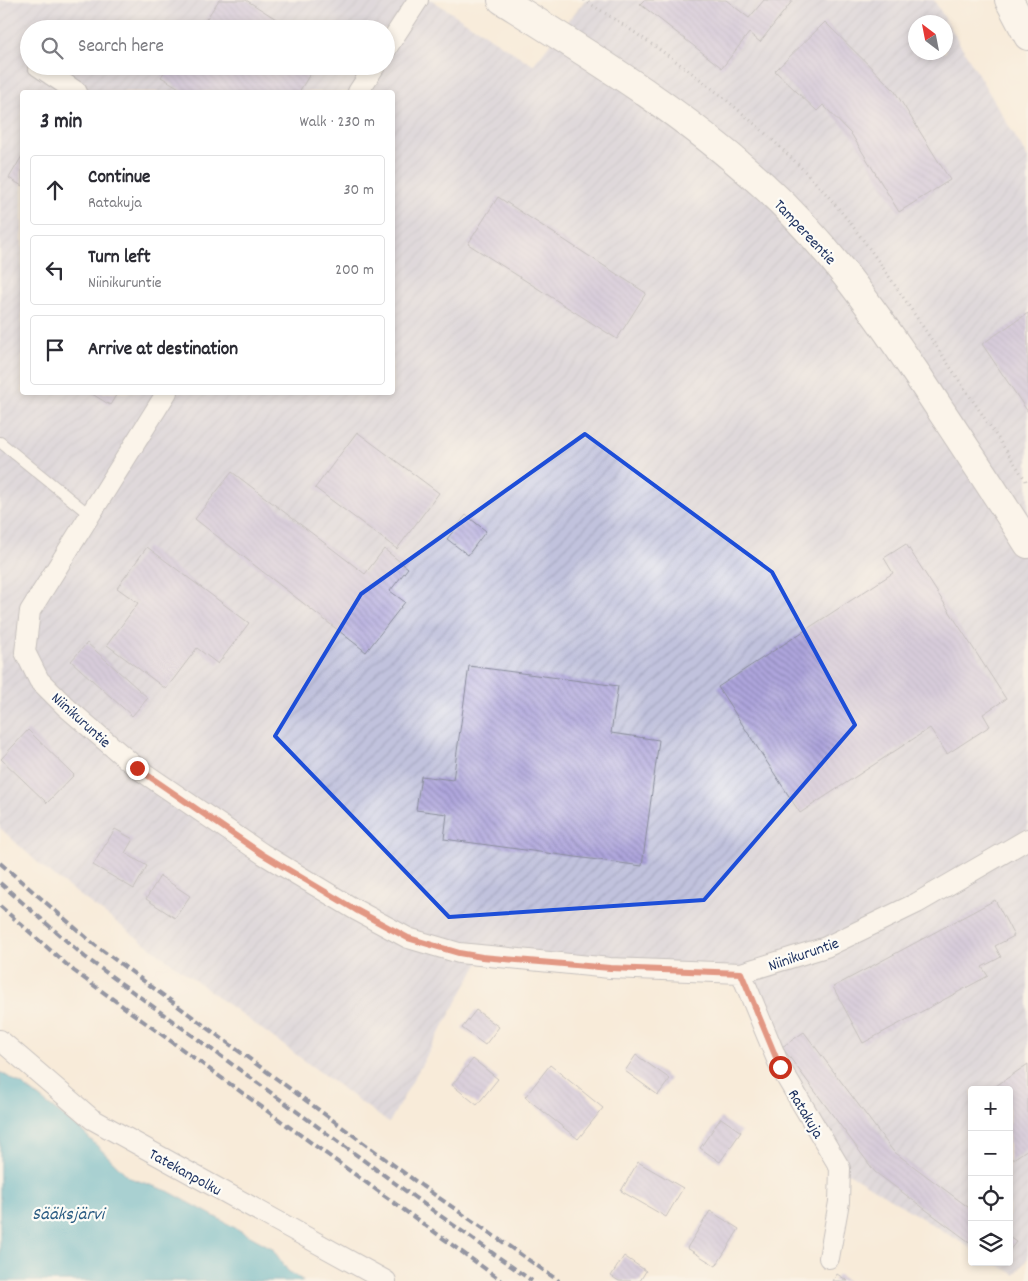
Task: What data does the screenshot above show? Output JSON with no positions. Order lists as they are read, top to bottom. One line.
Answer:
{"streets":{"main road":["Tampereentie"],"street":["Niinikuruntie","Ratakuja","Tatekanpolku"]},"crossings":[["Niinikuruntie","Ratakuja"]],"water":["Sääksjärvi"],"north":"top left","page":{"search":"Search here","heading":["3 min","Walk · 230 m"],"list":[["Continue","Ratakuja","30 m"],["Turn left","Niinikuruntie","200 m"],"Arrive at destination"],"map_buttons":["+","−"]}}
